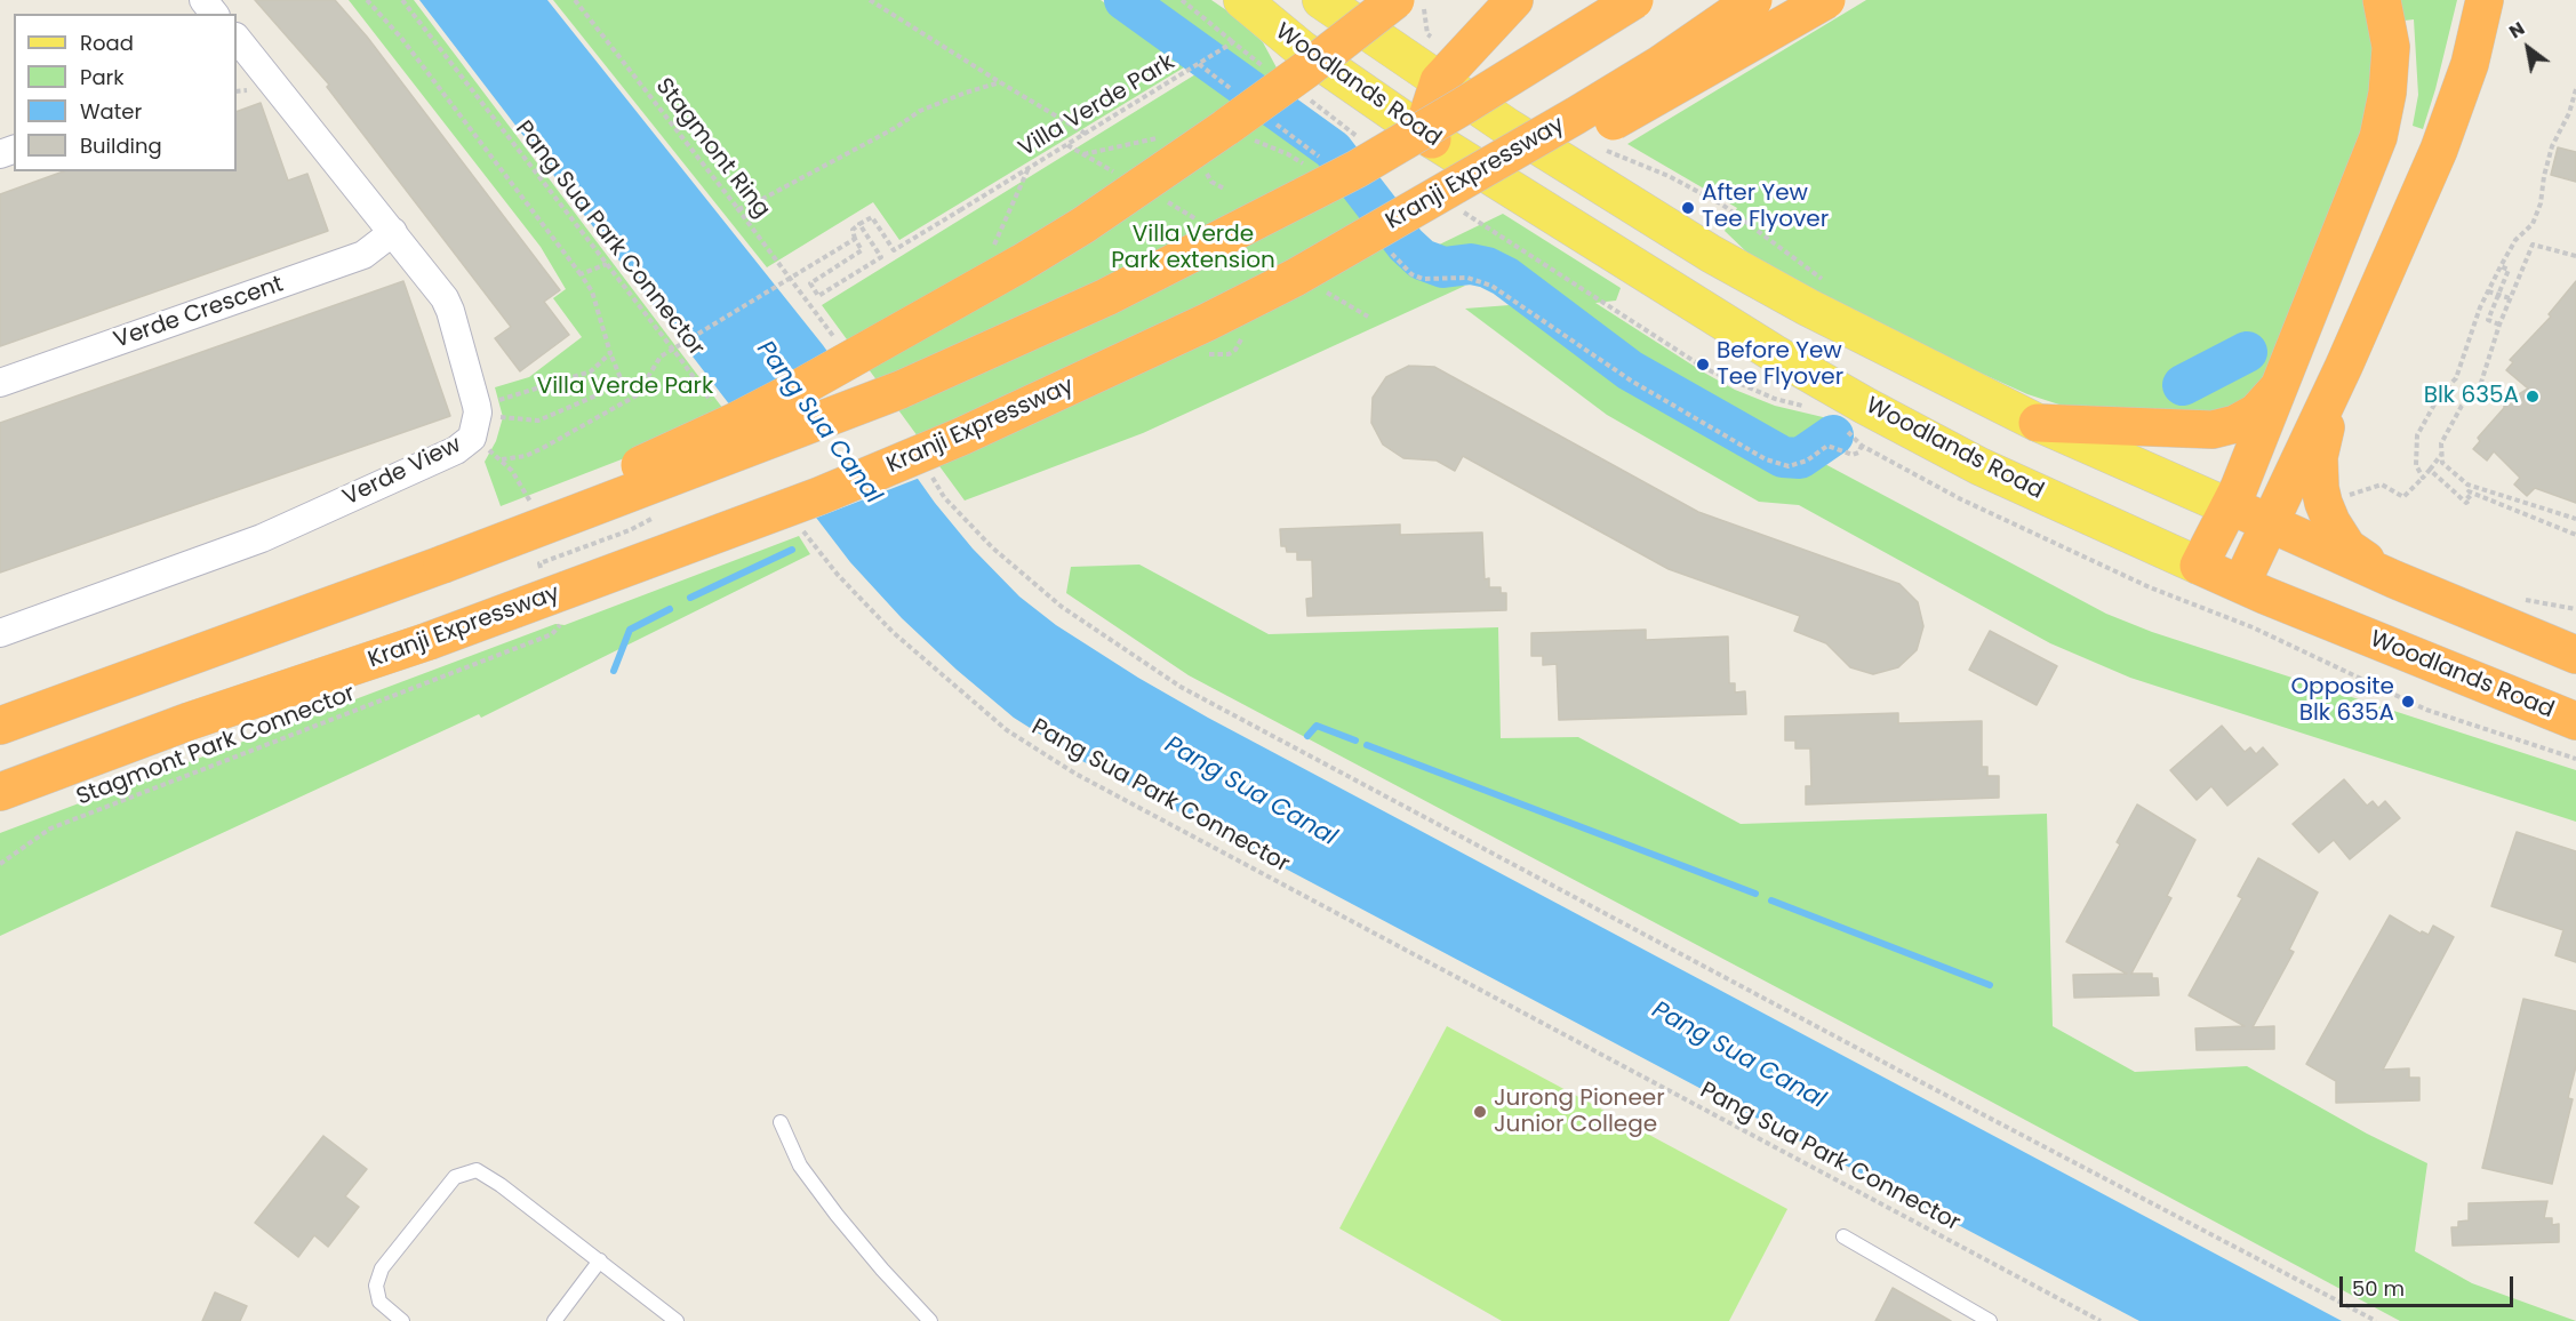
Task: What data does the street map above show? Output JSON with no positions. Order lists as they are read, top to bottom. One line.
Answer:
{"streets":{"highway":["Woodlands Road","Kranji Expressway"],"street":["Verde Crescent","Verde View"],"path":["Villa Verde Park","Stagmont Ring","Pang Sua Park Connector","Stagmont Park Connector"]},"crossings":[["Verde Crescent","Verde View"]],"water":["Pang Sua Canal"],"parks":["Villa Verde Park extension","Villa Verde Park"],"places":["After Yew Tee Flyover","Before Yew Tee Flyover","Blk 635A","Opposite Blk 635A","Jurong Pioneer Junior College"],"legend":["Road","Park","Water","Building"],"scale_bar":"50 m","north":"top left"}
